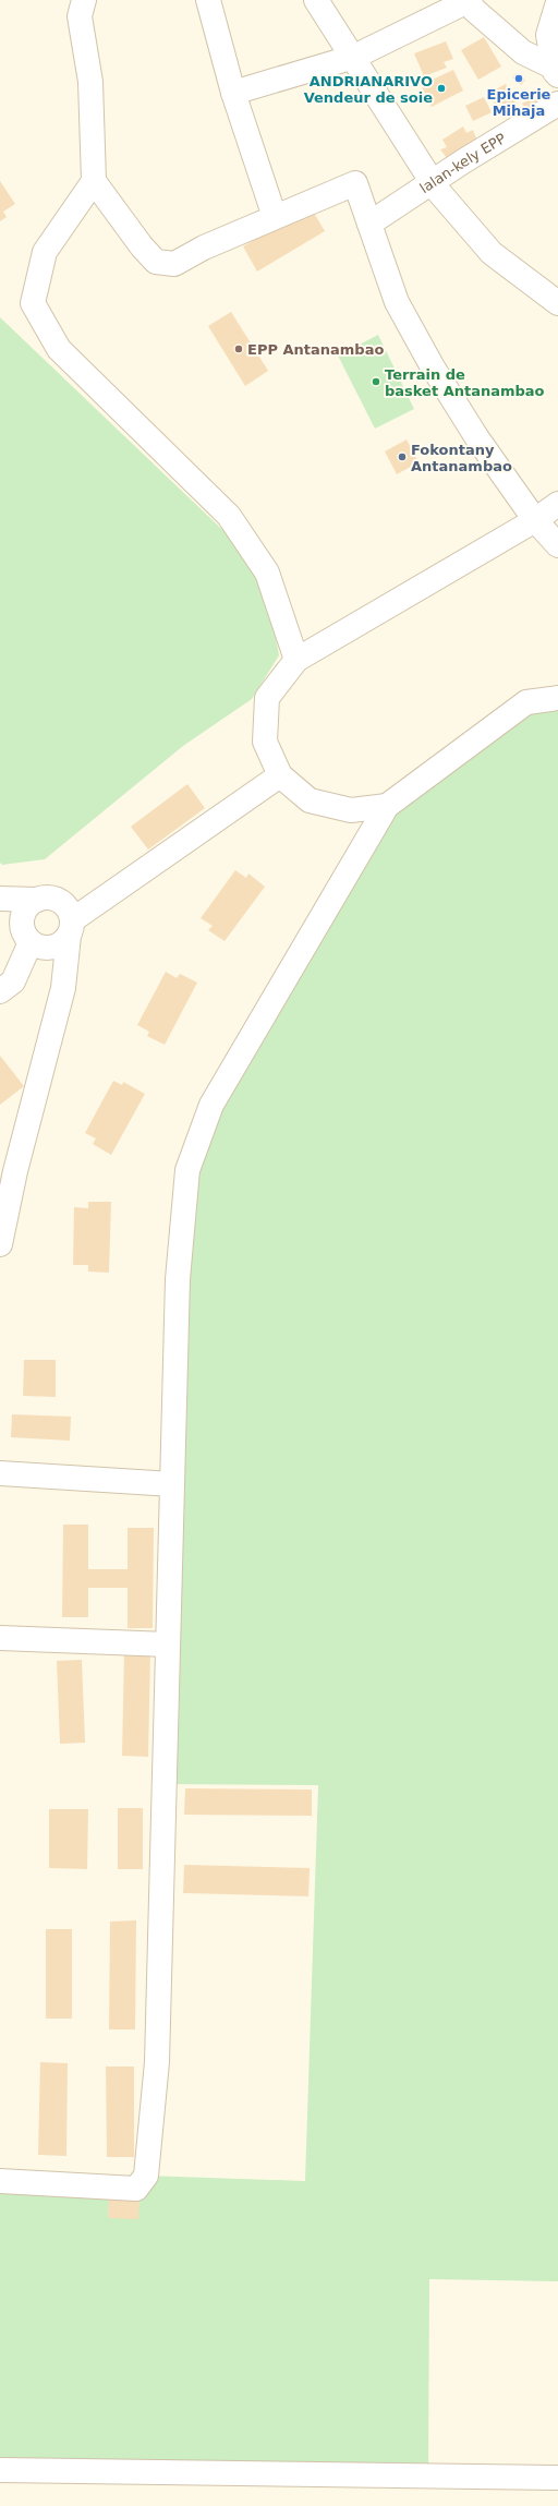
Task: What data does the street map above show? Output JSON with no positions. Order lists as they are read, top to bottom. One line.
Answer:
{"streets":{"street":["lalan-kely EPP"]},"places":["Epicerie Mihaja","ANDRIANARIVO Vendeur de soie","EPP Antanambao","Terrain de basket Antanambao","Fokontany Antanambao"]}
